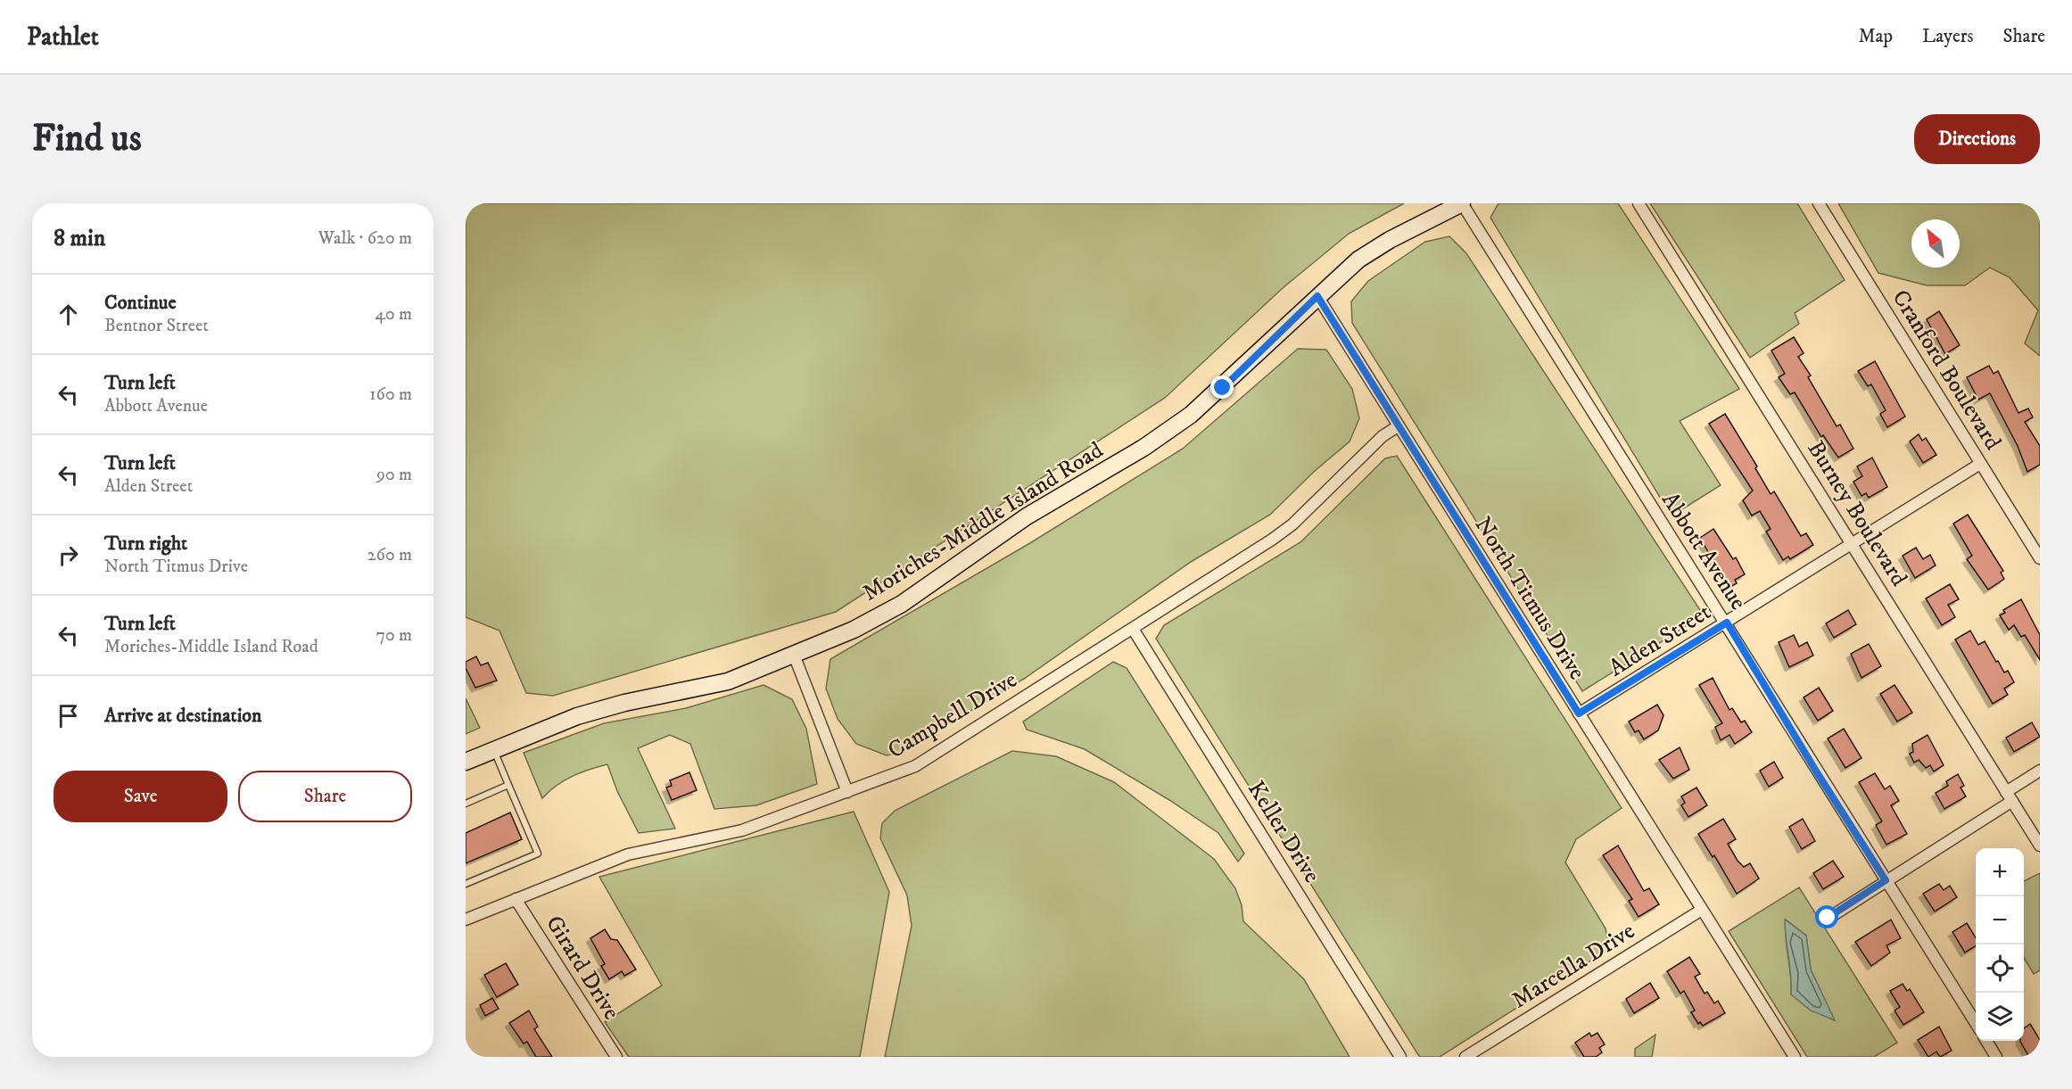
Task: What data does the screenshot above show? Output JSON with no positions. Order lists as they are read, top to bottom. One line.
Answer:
{"streets":{"main road":["Moriches-Middle Island Road"],"street":["Cranford Boulevard","Burney Boulevard","Abbott Avenue","North Titmus Drive","Alden Street","Campbell Drive","Keller Drive","Marcella Drive","Girard Drive"]},"crossings":[["Cranford Boulevard","Alden Street"],["Burney Boulevard","Alden Street"],["Moriches-Middle Island Road","Abbott Avenue"],["Moriches-Middle Island Road","North Titmus Drive"],["Abbott Avenue","Alden Street"],["North Titmus Drive","Alden Street"],["North Titmus Drive","Campbell Drive"],["North Titmus Drive","Marcella Drive"],["Campbell Drive","Keller Drive"],["Campbell Drive","Girard Drive"]],"north":"top left","page":{"header":"Pathlet","nav":["Map","Layers","Share"],"buttons":["Directions",["Save","Share"]],"title":"Find us","heading":["8 min","Walk · 620 m"],"list":[["Continue","Bentnor Street","40 m"],["Turn left","Abbott Avenue","160 m"],["Turn left","Alden Street","90 m"],["Turn right","North Titmus Drive","260 m"],["Turn left","Moriches-Middle Island Road","70 m"],"Arrive at destination"],"map_buttons":["+","−"]}}
